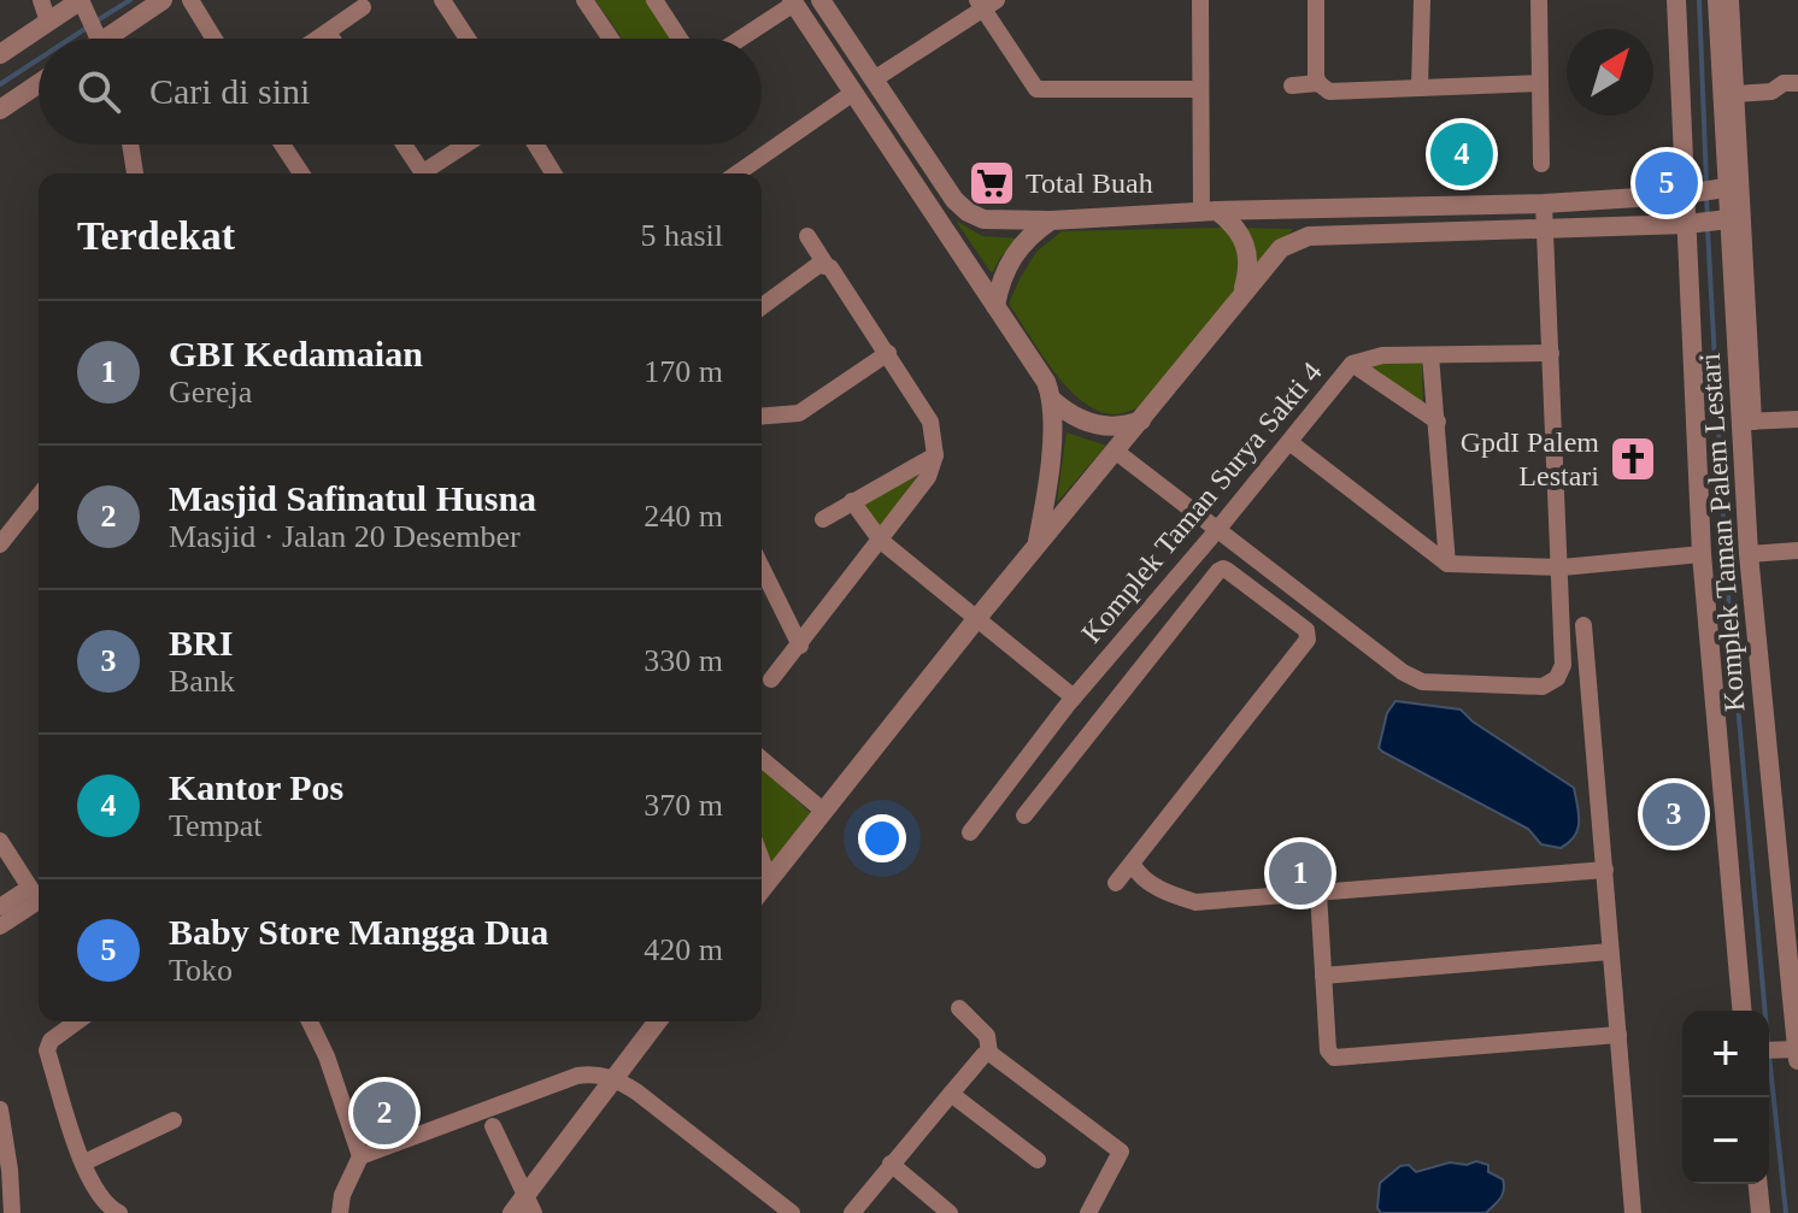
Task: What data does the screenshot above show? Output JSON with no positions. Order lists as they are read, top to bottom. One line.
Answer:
{"streets":{"street":["Komplek Taman Surya Sakti 4","Komplek Taman Palem Lestari"]},"places":{"supermarket":["Total Buah"],"church":["GpdI Palem Lestari"]},"north":"top right","page":{"search":"Cari di sini","pins":["4","5","3","1","2"],"heading":["Terdekat","5 hasil"],"list":[{"mark":"1","name":"GBI Kedamaian","note":"Gereja","value":"170 m"},{"mark":"2","name":"Masjid Safinatul Husna","note":"Masjid · Jalan 20 Desember","value":"240 m"},{"mark":"3","name":"BRI","note":"Bank","value":"330 m"},{"mark":"4","name":"Kantor Pos","note":"Tempat","value":"370 m"},{"mark":"5","name":"Baby Store Mangga Dua","note":"Toko","value":"420 m"}],"map_buttons":["+","−"]}}
